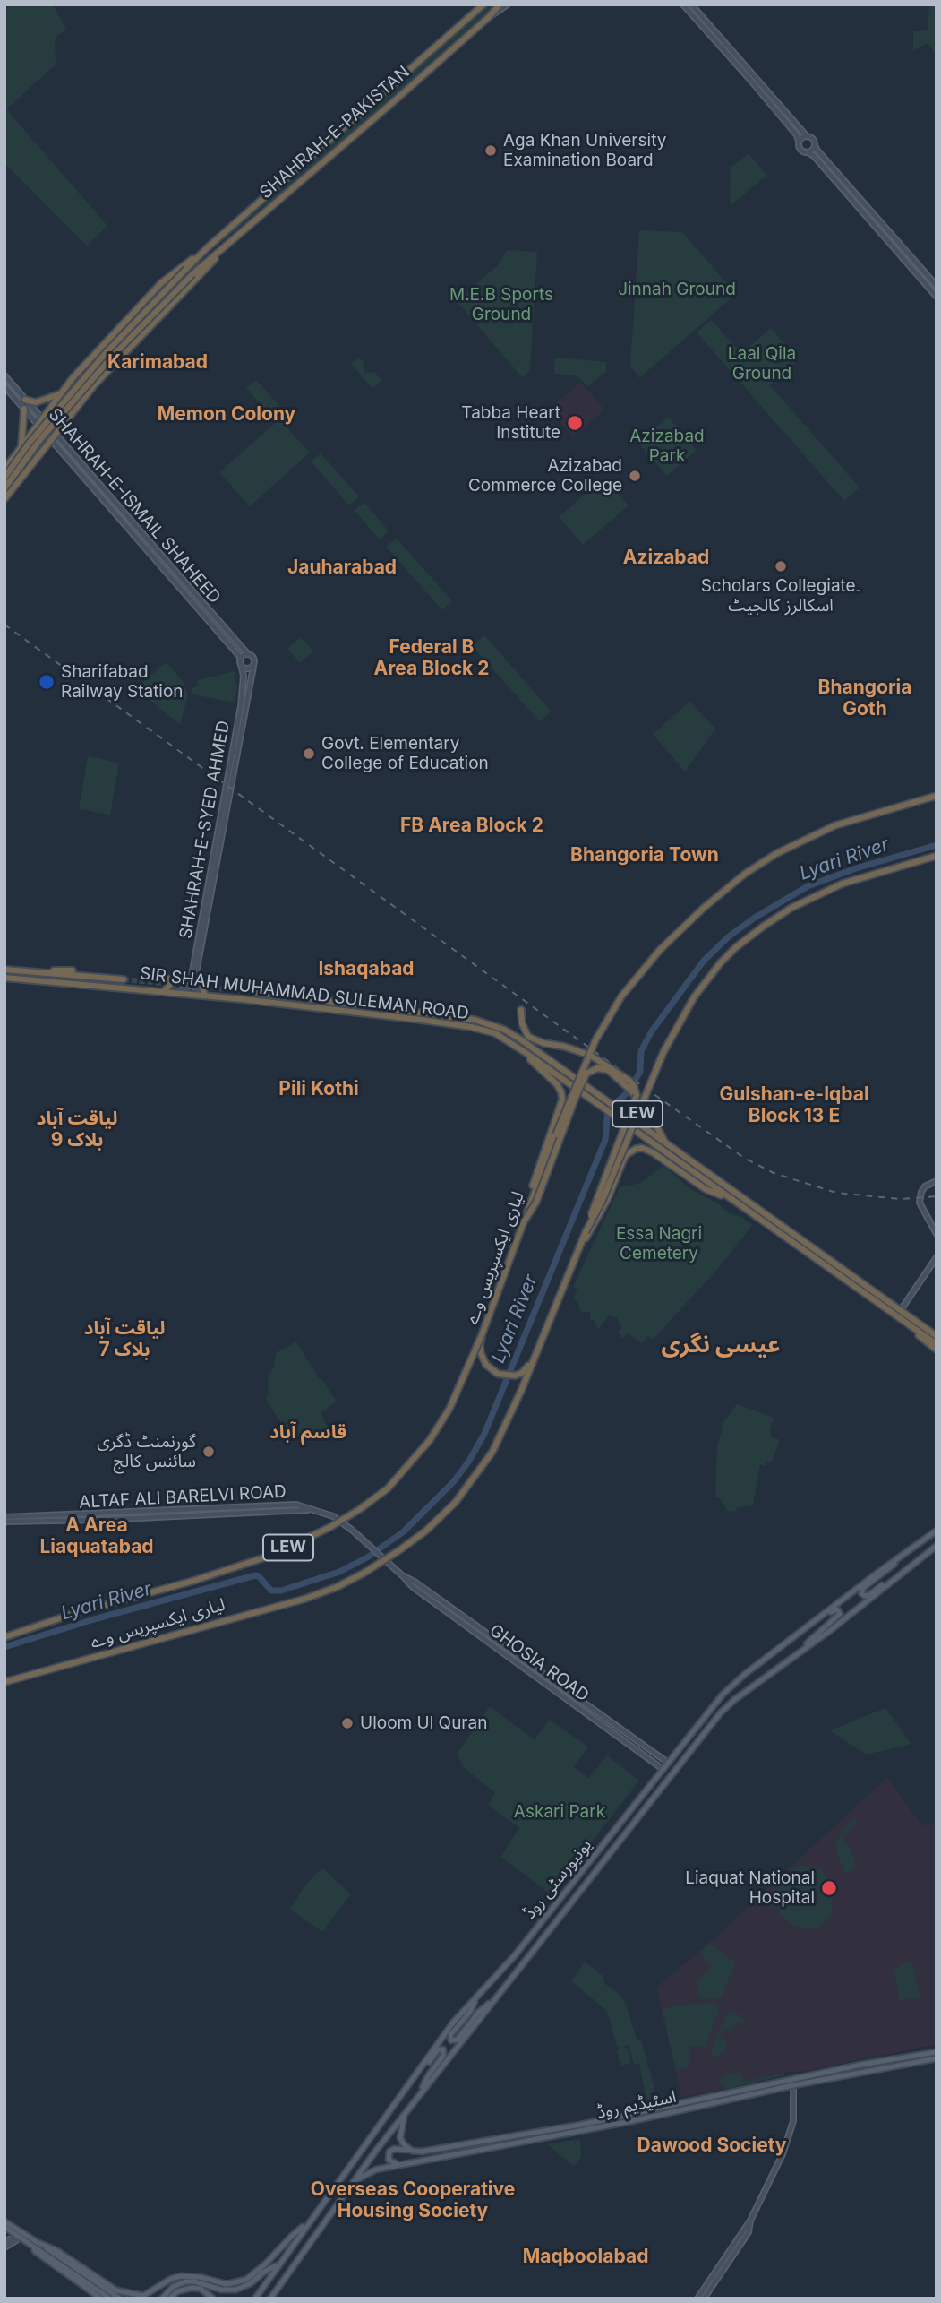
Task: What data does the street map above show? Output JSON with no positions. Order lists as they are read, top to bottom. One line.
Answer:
{"streets":{"highway":["SHAHRAH-E-PAKISTAN","SIR SHAH MUHAMMAD SULEMAN ROAD","LEW","لیاری ایکسپریس وے"],"main road":["SHAHRAH-E-ISMAIL SHAHEED","SHAHRAH-E-SYED AHMED","ALTAF ALI BARELVI ROAD","GHOSIA ROAD","یونیورسٹی روڈ","اسٹیڈیم روڈ"]},"crossings":[["SHAHRAH-E-ISMAIL SHAHEED","SHAHRAH-E-SYED AHMED"],["SHAHRAH-E-SYED AHMED","SIR SHAH MUHAMMAD SULEMAN ROAD"],["SIR SHAH MUHAMMAD SULEMAN ROAD","LEW"],["LEW","لیاری ایکسپریس وے"],["ALTAF ALI BARELVI ROAD","GHOSIA ROAD"],["GHOSIA ROAD","یونیورسٹی روڈ"],["یونیورسٹی روڈ","اسٹیڈیم روڈ"]],"districts":["Karimabad","Memon Colony","Azizabad","Jauharabad","Federal B Area Block 2","Bhangoria Goth","FB Area Block 2","Bhangoria Town","Ishaqabad","Pili Kothi","Gulshan-e-Iqbal Block 13 E","لیاقت آباد بلاک 9","لیاقت آباد بلاک 7","عیسی نگری","قاسم آباد","A Area Liaquatabad","Dawood Society","Overseas Cooperative Housing Society","Maqboolabad"],"water":["Lyari River"],"parks":["Jinnah Ground","M.E.B Sports Ground","Laal Qila Ground","Azizabad Park","Essa Nagri Cemetery","Askari Park"],"places":["Aga Khan University Examination Board","Tabba Heart Institute","Azizabad Commerce College","Scholars Collegiate۔ اسکالرز کالجیٹ","Sharifabad Railway Station","Govt. Elementary College of Education","گورنمنٹ ڈگری سائنس کالج","Uloom Ul Quran","Liaquat National Hospital"]}
